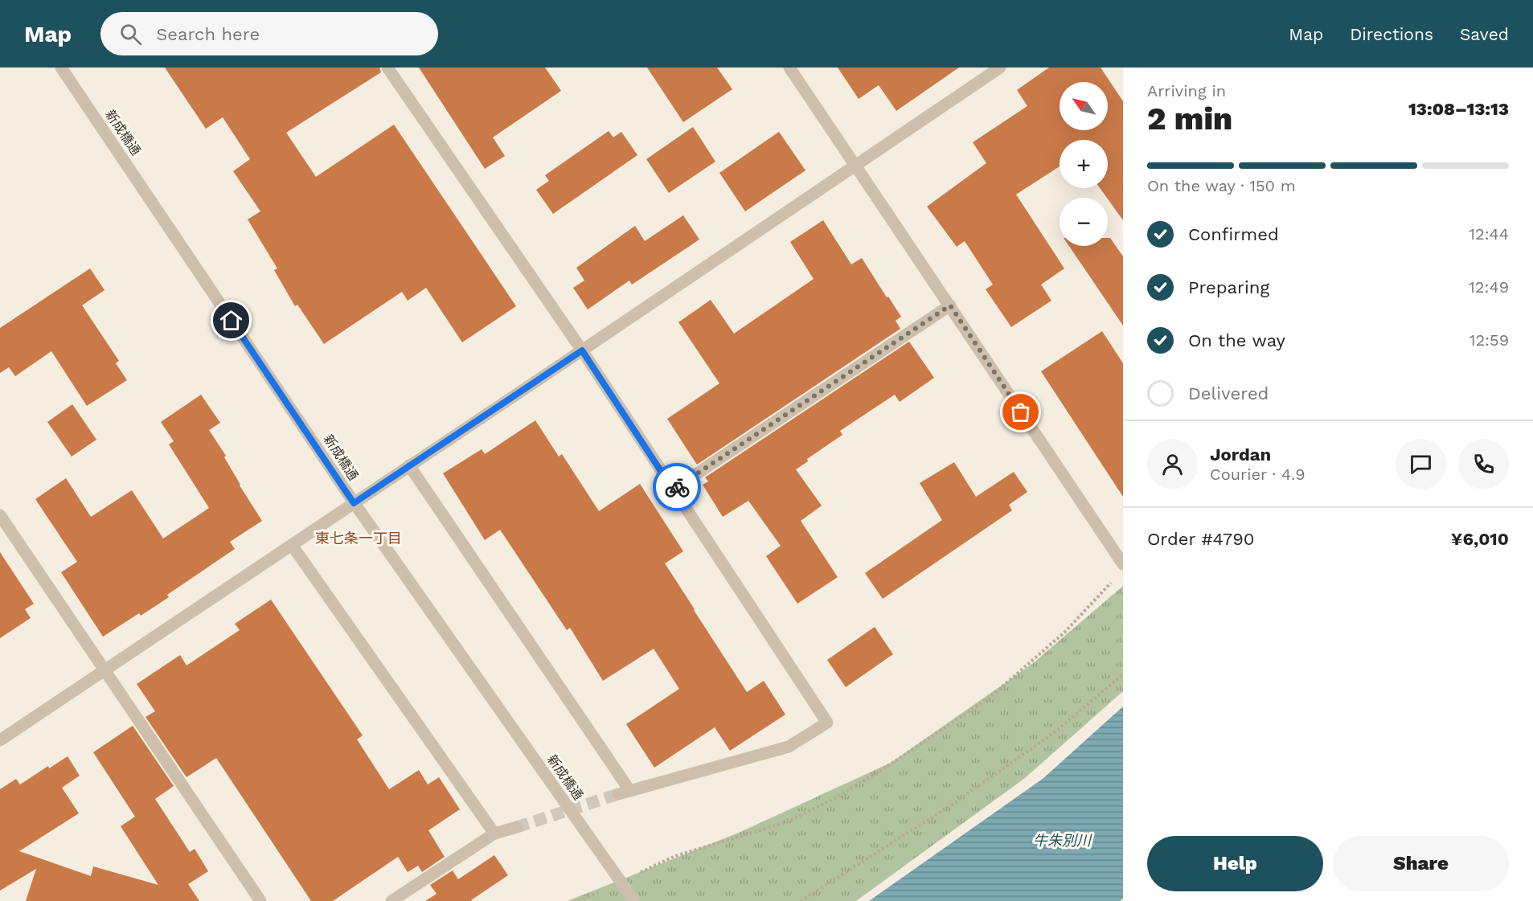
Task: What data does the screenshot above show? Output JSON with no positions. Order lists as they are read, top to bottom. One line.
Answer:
{"streets":{"street":["新成橋通"]},"districts":["東七条一丁目"],"water":["牛朱別川"],"north":"top left","page":{"header":"Map","search":"Search here","nav":["Map","Directions","Saved"],"heading":["2 min","Arriving in","13:08–13:13"],"panel":["Jordan","Courier · 4.9","Order #4790","¥6,010"],"map_buttons":["+","−"],"bar":"On the way · 150 m","list":[["Confirmed","12:44"],["Preparing","12:49"],["On the way","12:59"],"Delivered"],"buttons":["Help","Share"]}}
